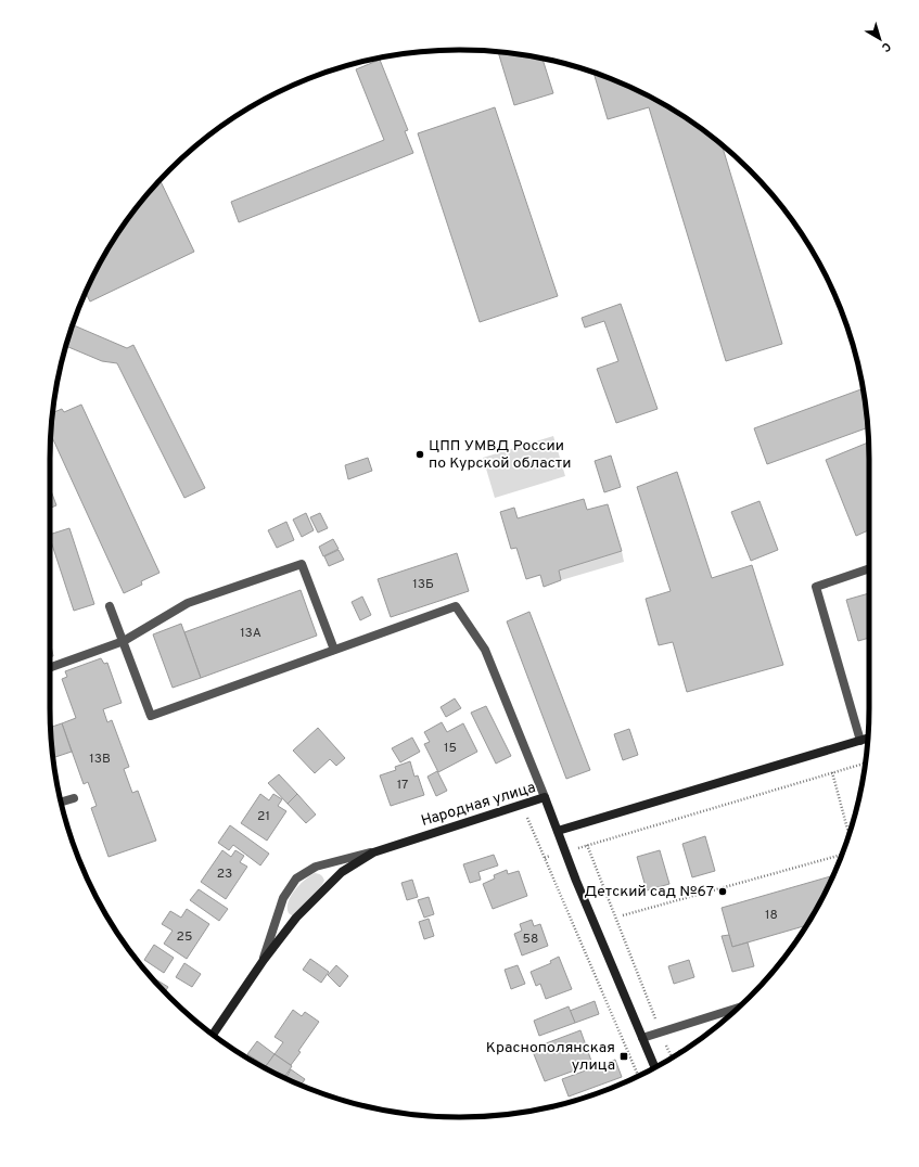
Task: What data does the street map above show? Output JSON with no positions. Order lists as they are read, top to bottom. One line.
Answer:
{"streets":{"street":["Народная улица"]},"places":{"other":["ЦПП УМВД России по Курской области","Детский сад №67"],"transit":["Краснополянская улица"]},"house_numbers":["13Б","13А","15","13В","17","21","23","18","25","58"],"north":"bottom right"}
